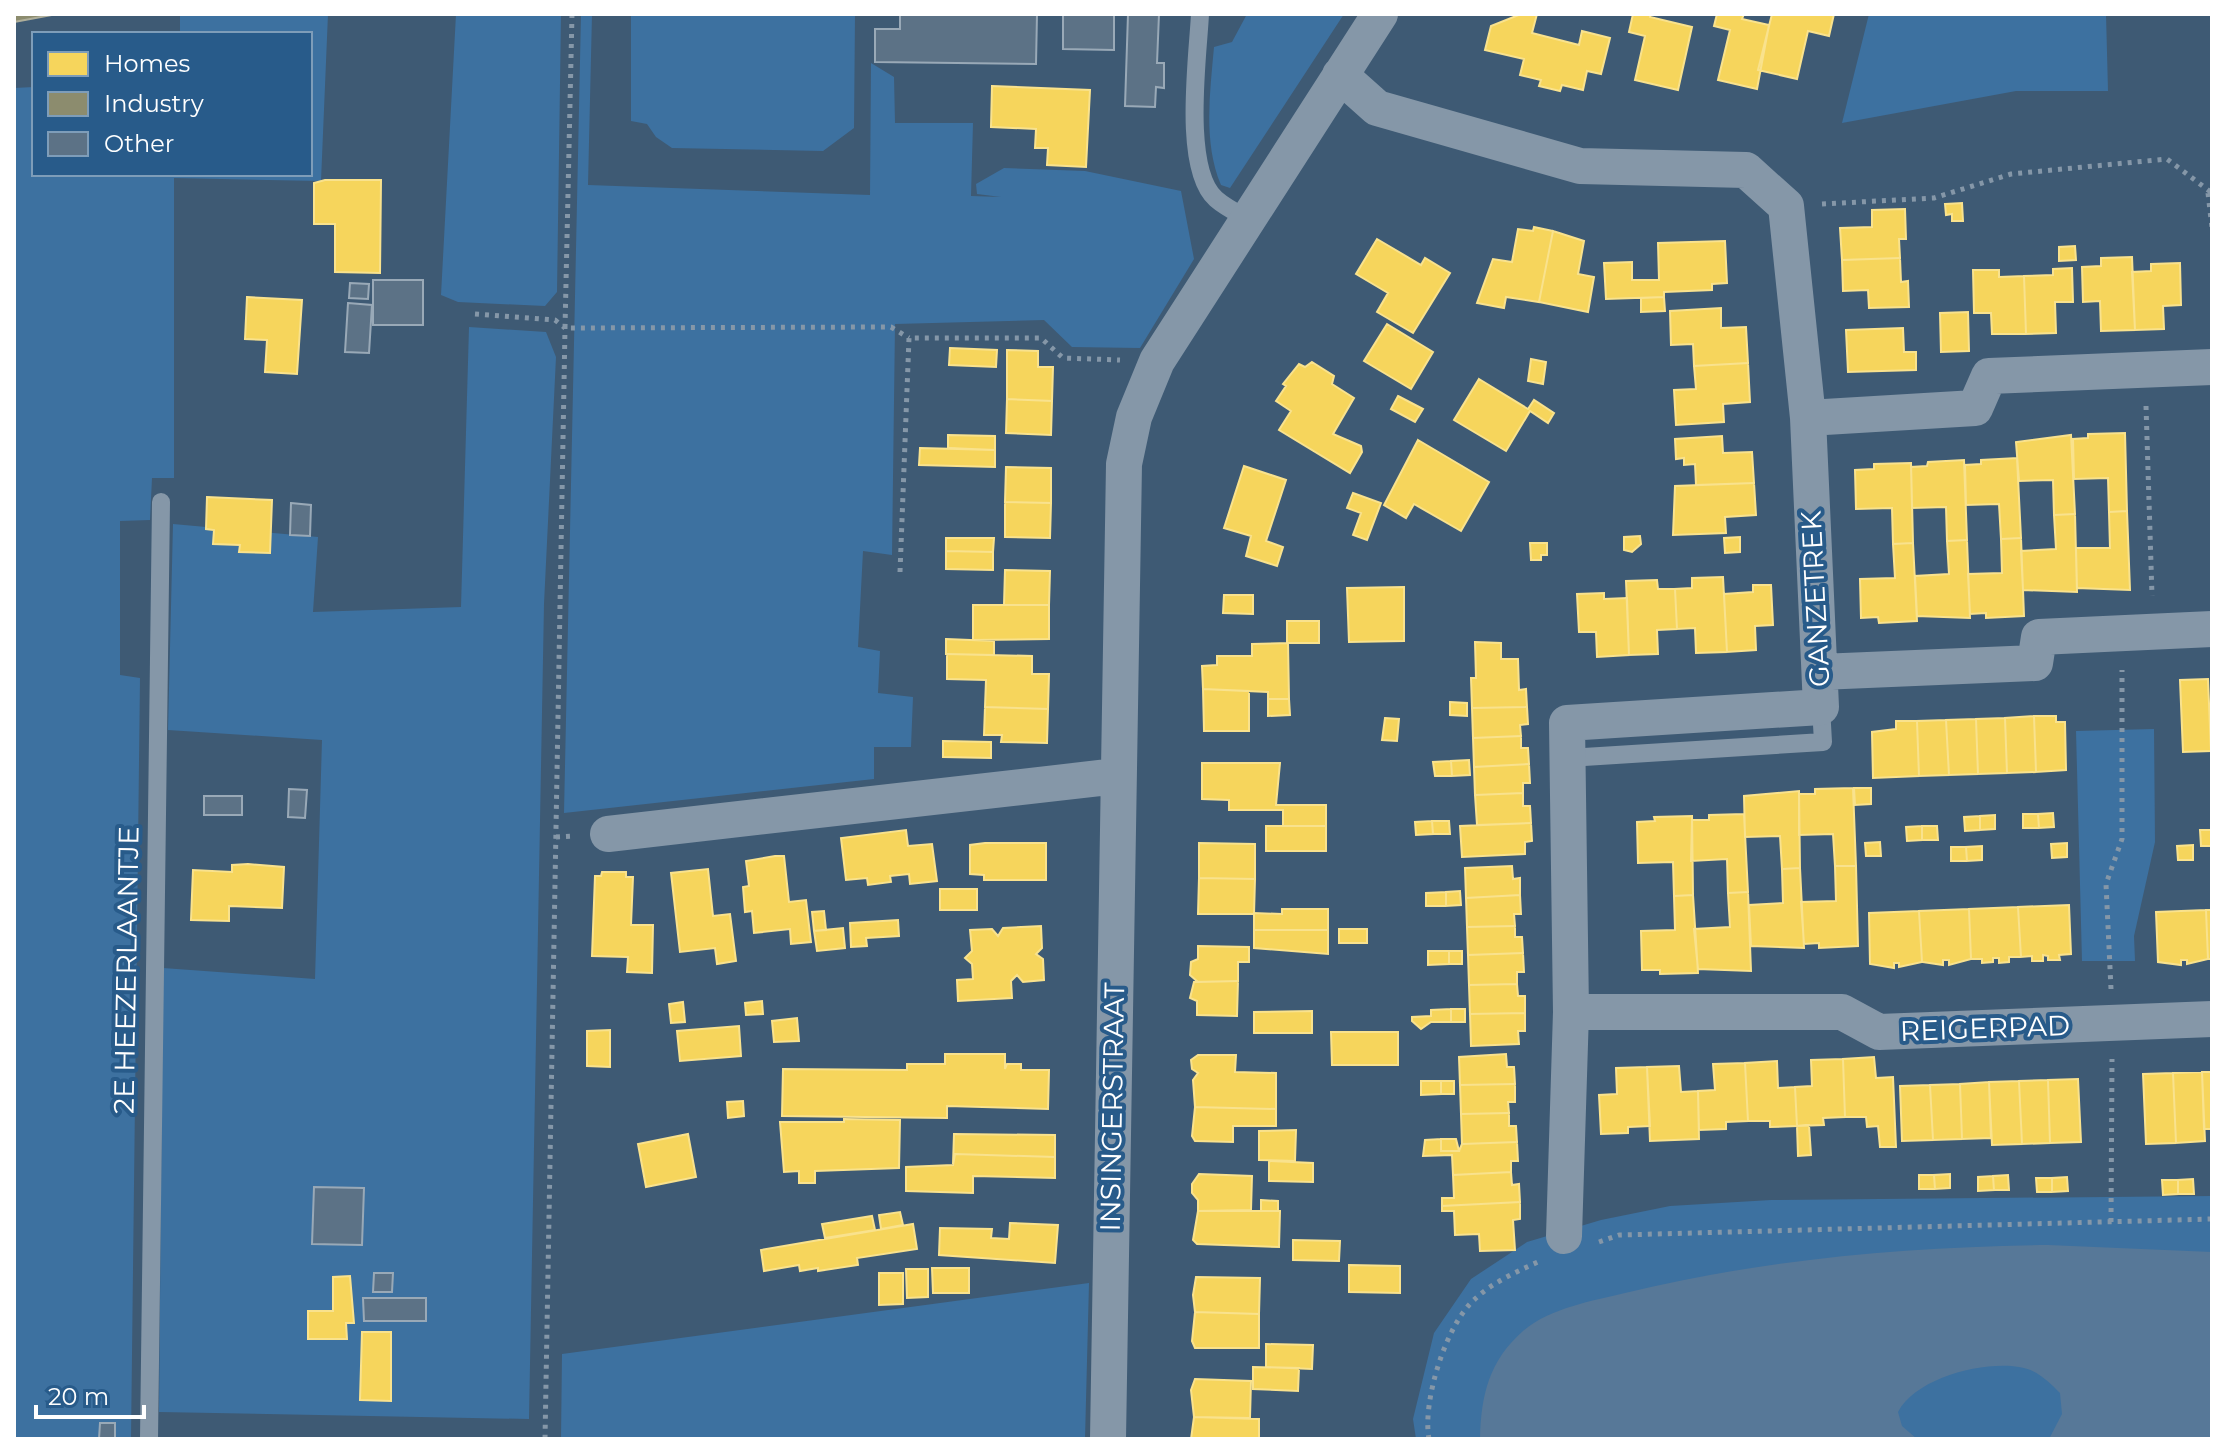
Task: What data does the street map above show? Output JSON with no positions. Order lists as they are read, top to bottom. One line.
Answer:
{"streets":{"street":["GANZETREK","REIGERPAD","INSINGERSTRAAT"],"lane":["2E HEEZERLAANTJE"]},"crossings":[["GANZETREK","REIGERPAD"]],"legend":["Homes","Industry","Other"],"scale_bar":"20 m"}
